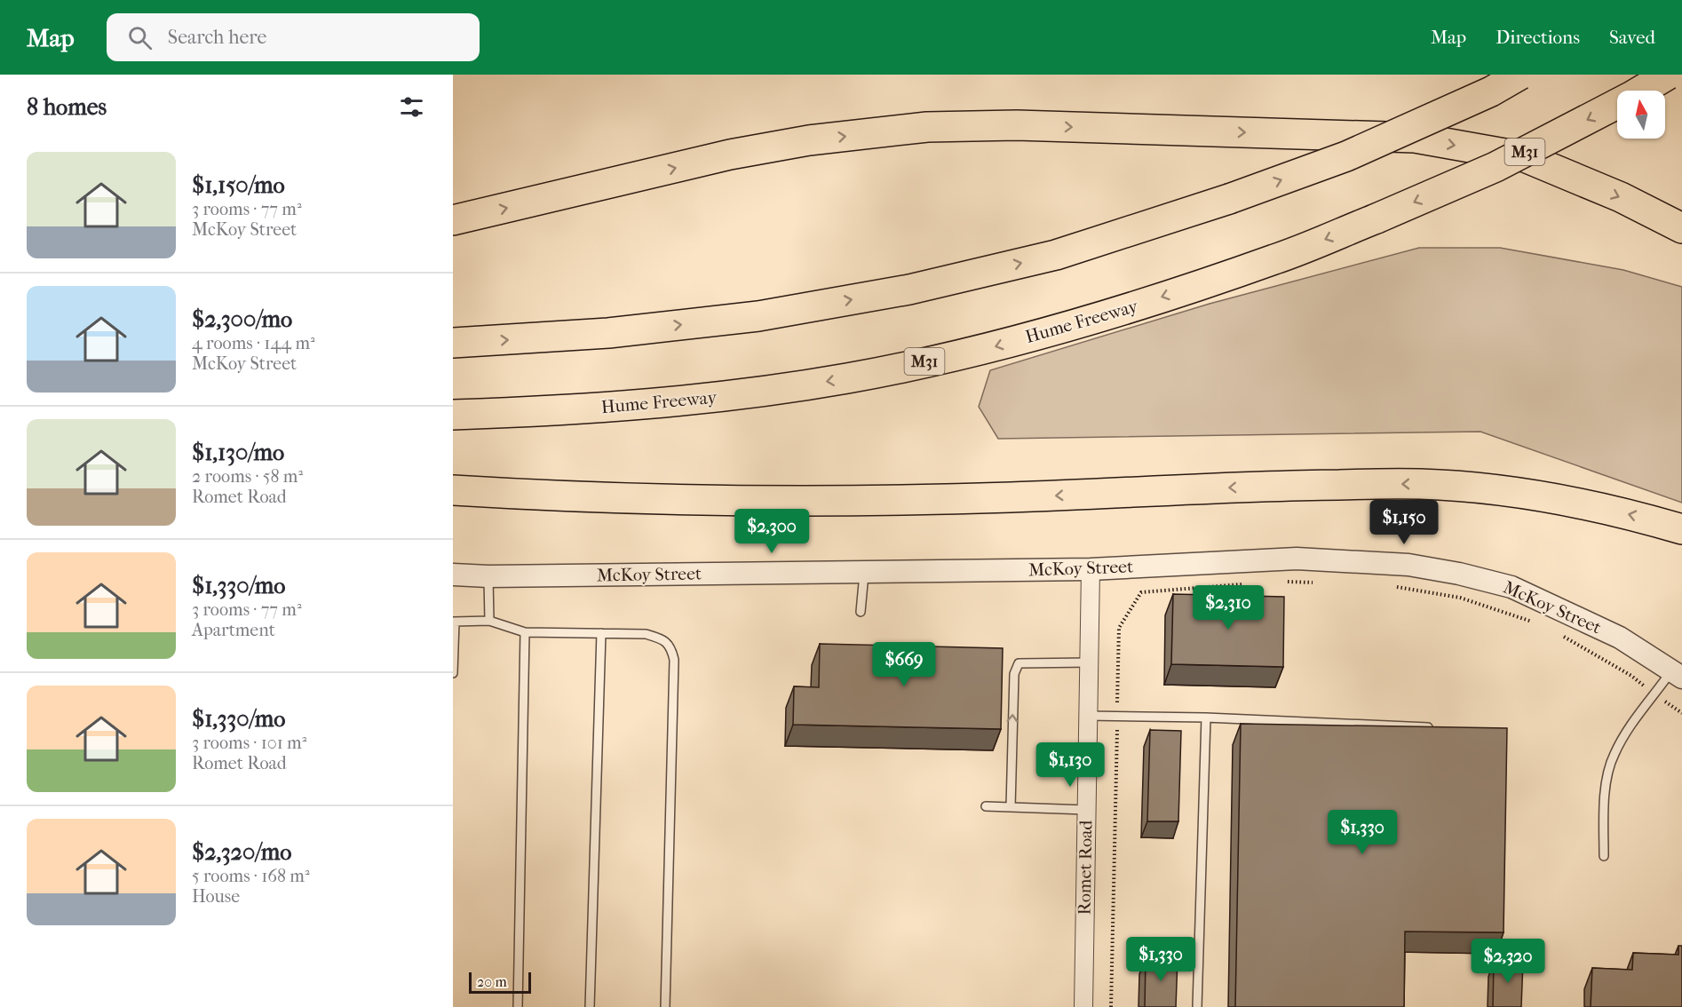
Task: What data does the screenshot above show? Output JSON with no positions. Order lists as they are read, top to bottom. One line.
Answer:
{"streets":{"highway":["M31","Hume Freeway"],"street":["McKoy Street","Romet Road"]},"crossings":[["McKoy Street","Romet Road"]],"scale_bar":"20 m","north":"top","page":{"header":"Map","search":"Search here","nav":["Map","Directions","Saved"],"heading":"8 homes","list":[{"name":"$1,150/mo","note":"3 rooms · 77 m² · McKoy Street"},{"name":"$2,300/mo","note":"4 rooms · 144 m² · McKoy Street"},{"name":"$1,130/mo","note":"2 rooms · 58 m² · Romet Road"},{"name":"$1,330/mo","note":"3 rooms · 77 m² · Apartment"},{"name":"$1,330/mo","note":"3 rooms · 101 m² · Romet Road"},{"name":"$2,320/mo","note":"5 rooms · 168 m² · House"}],"price":["$1,150","$2,300","$2,310","$669","$1,130","$1,330","$1,330","$2,320"],"scale":"20 m"}}
